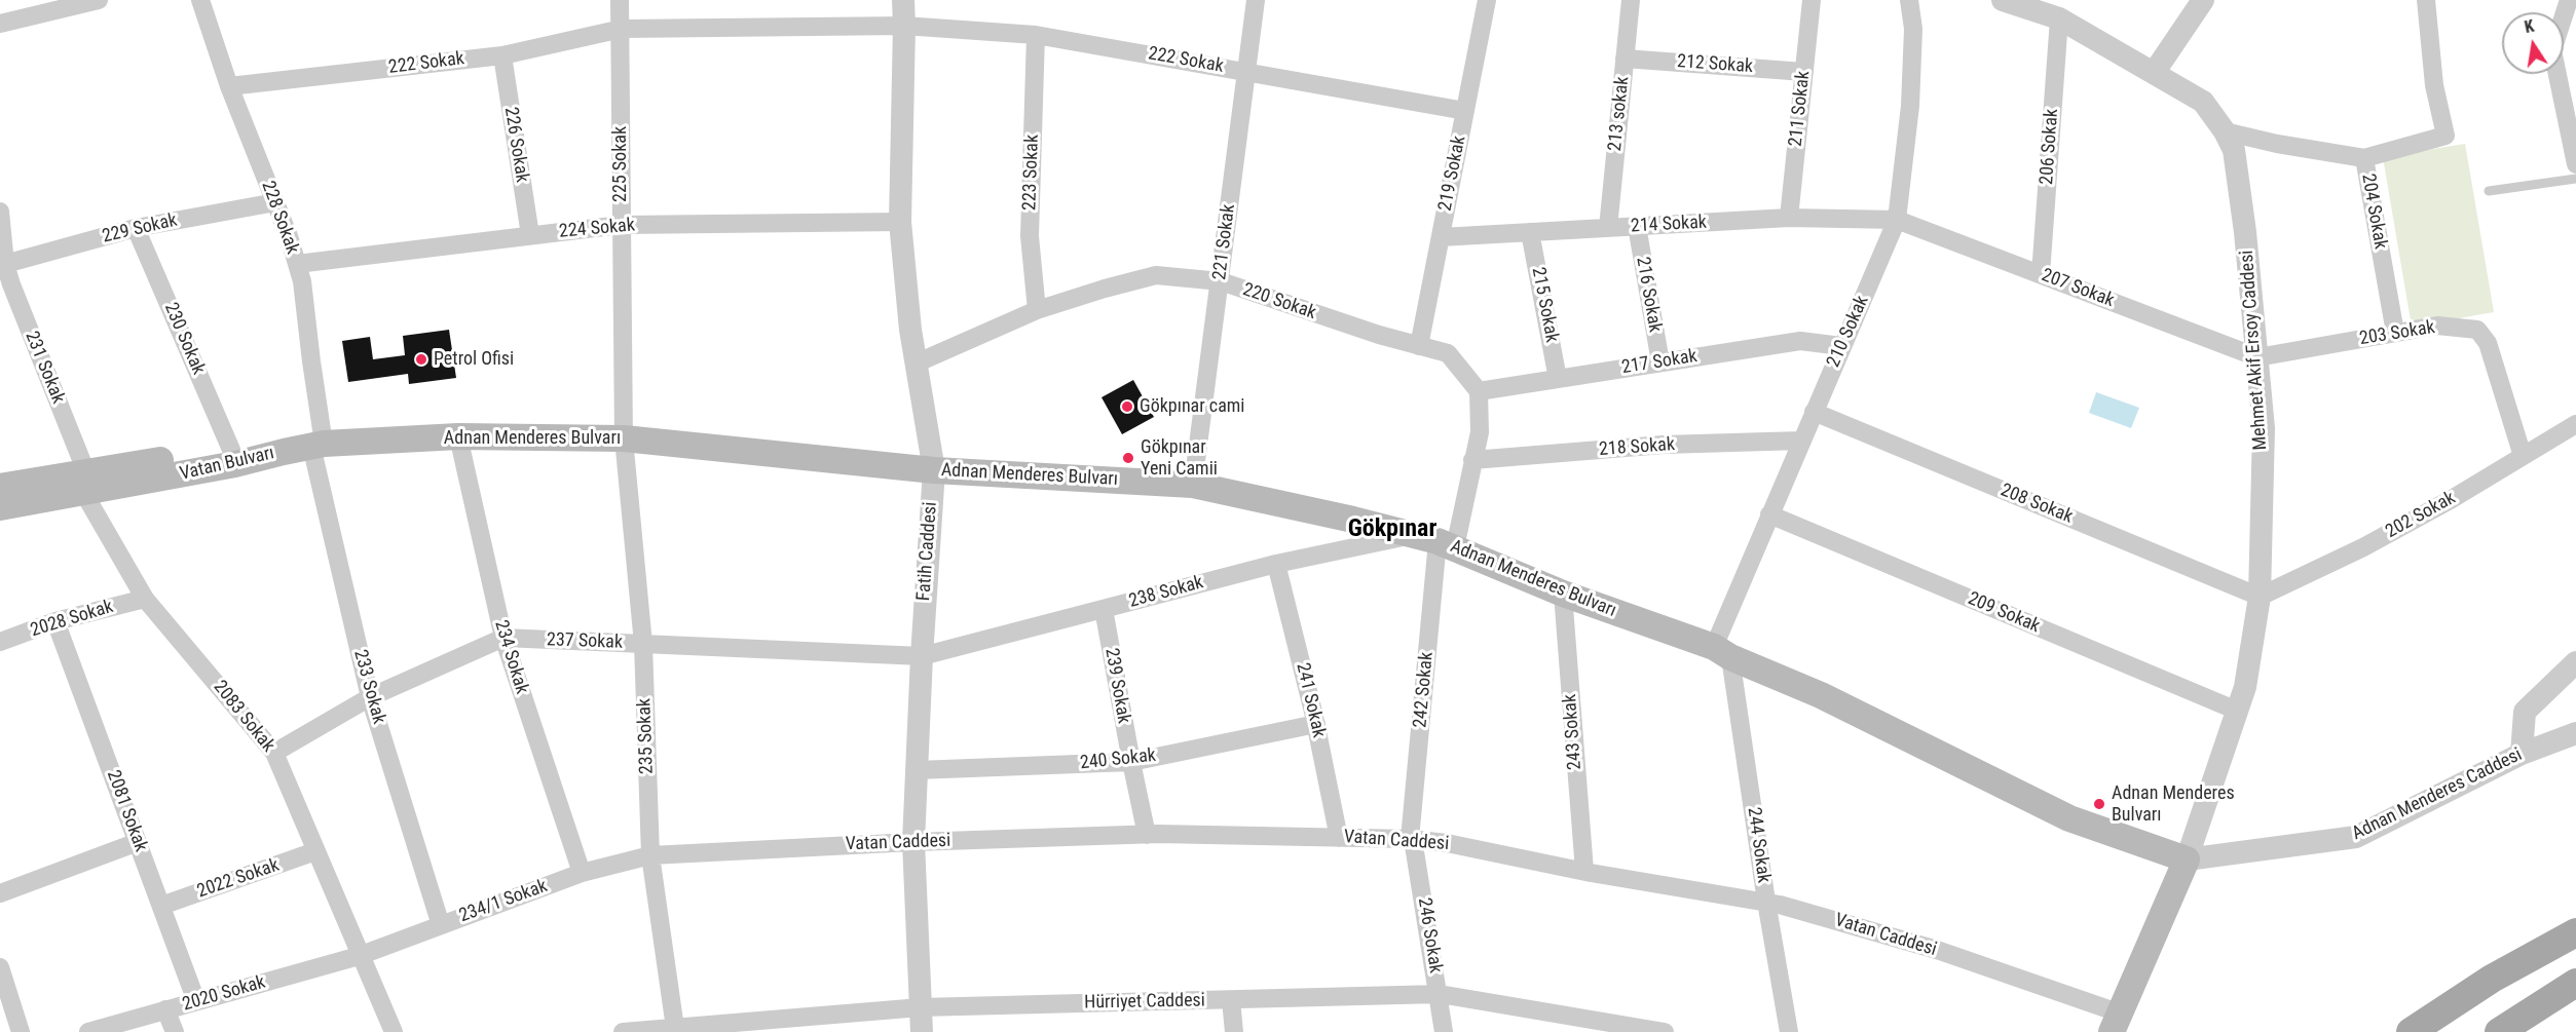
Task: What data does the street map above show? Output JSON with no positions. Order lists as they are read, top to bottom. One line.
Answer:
{"streets":{"main road":["Adnan Menderes Bulvarı","Vatan Bulvarı"],"street":["222 Sokak","212 Sokak","211 Sokak","213 sokak","226 Sokak","206 Sokak","225 Sokak","223 Sokak","219 Sokak","204 Sokak","228 Sokak","214 Sokak","229 Sokak","224 Sokak","221 Sokak","207 Sokak","216 Sokak","220 Sokak","215 Sokak","210 Sokak","203 Sokak","230 Sokak","Mehmet Akif Ersoy Caddesi","217 Sokak","231 Sokak","218 Sokak","208 Sokak","202 Sokak","Fatih Caddesi","238 Sokak","209 Sokak","2028 Sokak","237 Sokak","234 Sokak","239 Sokak","233 Sokak","242 Sokak","241 Sokak","2083 Sokak","243 Sokak","235 Sokak","240 Sokak","Adnan Menderes Caddesi","2081 Sokak","Vatan Caddesi","244 Sokak","2022 Sokak","234/1 Sokak","246 Sokak","2020 Sokak","Hürriyet Caddesi"]},"crossings":[["222 Sokak","226 Sokak"],["222 Sokak","225 Sokak"],["222 Sokak","223 Sokak"],["222 Sokak","219 Sokak"],["222 Sokak","228 Sokak"],["222 Sokak","221 Sokak"],["222 Sokak","Fatih Caddesi"],["212 Sokak","211 Sokak"],["212 Sokak","213 sokak"],["211 Sokak","214 Sokak"],["213 sokak","214 Sokak"],["226 Sokak","224 Sokak"],["206 Sokak","207 Sokak"],["206 Sokak","Mehmet Akif Ersoy Caddesi"],["225 Sokak","224 Sokak"],["225 Sokak","Adnan Menderes Bulvarı"],["225 Sokak","235 Sokak"],["223 Sokak","220 Sokak"],["219 Sokak","214 Sokak"],["219 Sokak","220 Sokak"],["204 Sokak","203 Sokak"],["204 Sokak","Mehmet Akif Ersoy Caddesi"],["228 Sokak","229 Sokak"],["228 Sokak","224 Sokak"],["228 Sokak","Adnan Menderes Bulvarı"],["228 Sokak","233 Sokak"],["214 Sokak","207 Sokak"],["214 Sokak","216 Sokak"],["214 Sokak","215 Sokak"],["214 Sokak","210 Sokak"],["229 Sokak","230 Sokak"],["229 Sokak","231 Sokak"],["224 Sokak","Fatih Caddesi"],["221 Sokak","220 Sokak"],["221 Sokak","Adnan Menderes Bulvarı"],["207 Sokak","210 Sokak"],["207 Sokak","203 Sokak"],["207 Sokak","Mehmet Akif Ersoy Caddesi"],["216 Sokak","217 Sokak"],["220 Sokak","217 Sokak"],["220 Sokak","Fatih Caddesi"],["215 Sokak","217 Sokak"],["210 Sokak","217 Sokak"],["210 Sokak","Adnan Menderes Bulvarı"],["210 Sokak","218 Sokak"],["210 Sokak","208 Sokak"],["210 Sokak","209 Sokak"],["210 Sokak","244 Sokak"],["203 Sokak","Mehmet Akif Ersoy Caddesi"],["203 Sokak","202 Sokak"],["230 Sokak","Vatan Bulvarı"],["Mehmet Akif Ersoy Caddesi","Adnan Menderes Bulvarı"],["Mehmet Akif Ersoy Caddesi","208 Sokak"],["Mehmet Akif Ersoy Caddesi","202 Sokak"],["Mehmet Akif Ersoy Caddesi","209 Sokak"],["Mehmet Akif Ersoy Caddesi","Adnan Menderes Caddesi"],["231 Sokak","Vatan Bulvarı"],["231 Sokak","2083 Sokak"],["Adnan Menderes Bulvarı","Vatan Bulvarı"],["Adnan Menderes Bulvarı","Fatih Caddesi"],["Adnan Menderes Bulvarı","238 Sokak"],["Adnan Menderes Bulvarı","234 Sokak"],["Adnan Menderes Bulvarı","233 Sokak"],["Adnan Menderes Bulvarı","242 Sokak"],["Adnan Menderes Bulvarı","243 Sokak"],["Adnan Menderes Bulvarı","235 Sokak"],["Adnan Menderes Bulvarı","Adnan Menderes Caddesi"],["Adnan Menderes Bulvarı","244 Sokak"],["Vatan Bulvarı","2083 Sokak"],["208 Sokak","202 Sokak"],["Fatih Caddesi","238 Sokak"],["Fatih Caddesi","237 Sokak"],["Fatih Caddesi","240 Sokak"],["Fatih Caddesi","Vatan Caddesi"],["Fatih Caddesi","Hürriyet Caddesi"],["238 Sokak","237 Sokak"],["238 Sokak","239 Sokak"],["238 Sokak","241 Sokak"],["2028 Sokak","2083 Sokak"],["2028 Sokak","2081 Sokak"],["237 Sokak","234 Sokak"],["237 Sokak","233 Sokak"],["237 Sokak","2083 Sokak"],["237 Sokak","235 Sokak"],["234 Sokak","234/1 Sokak"],["239 Sokak","240 Sokak"],["239 Sokak","Vatan Caddesi"],["233 Sokak","234/1 Sokak"],["242 Sokak","Vatan Caddesi"],["242 Sokak","246 Sokak"],["241 Sokak","240 Sokak"],["241 Sokak","Vatan Caddesi"],["2083 Sokak","2022 Sokak"],["2083 Sokak","234/1 Sokak"],["2083 Sokak","2020 Sokak"],["243 Sokak","Vatan Caddesi"],["235 Sokak","Vatan Caddesi"],["235 Sokak","234/1 Sokak"],["235 Sokak","Hürriyet Caddesi"],["2081 Sokak","2022 Sokak"],["2081 Sokak","2020 Sokak"],["Vatan Caddesi","244 Sokak"],["Vatan Caddesi","234/1 Sokak"],["Vatan Caddesi","246 Sokak"],["234/1 Sokak","2020 Sokak"],["246 Sokak","Hürriyet Caddesi"]],"districts":["Gökpınar"],"places":["Petrol Ofisi","Gökpınar cami","Gökpınar Yeni Camii","Adnan Menderes Bulvarı"],"north":"top"}
